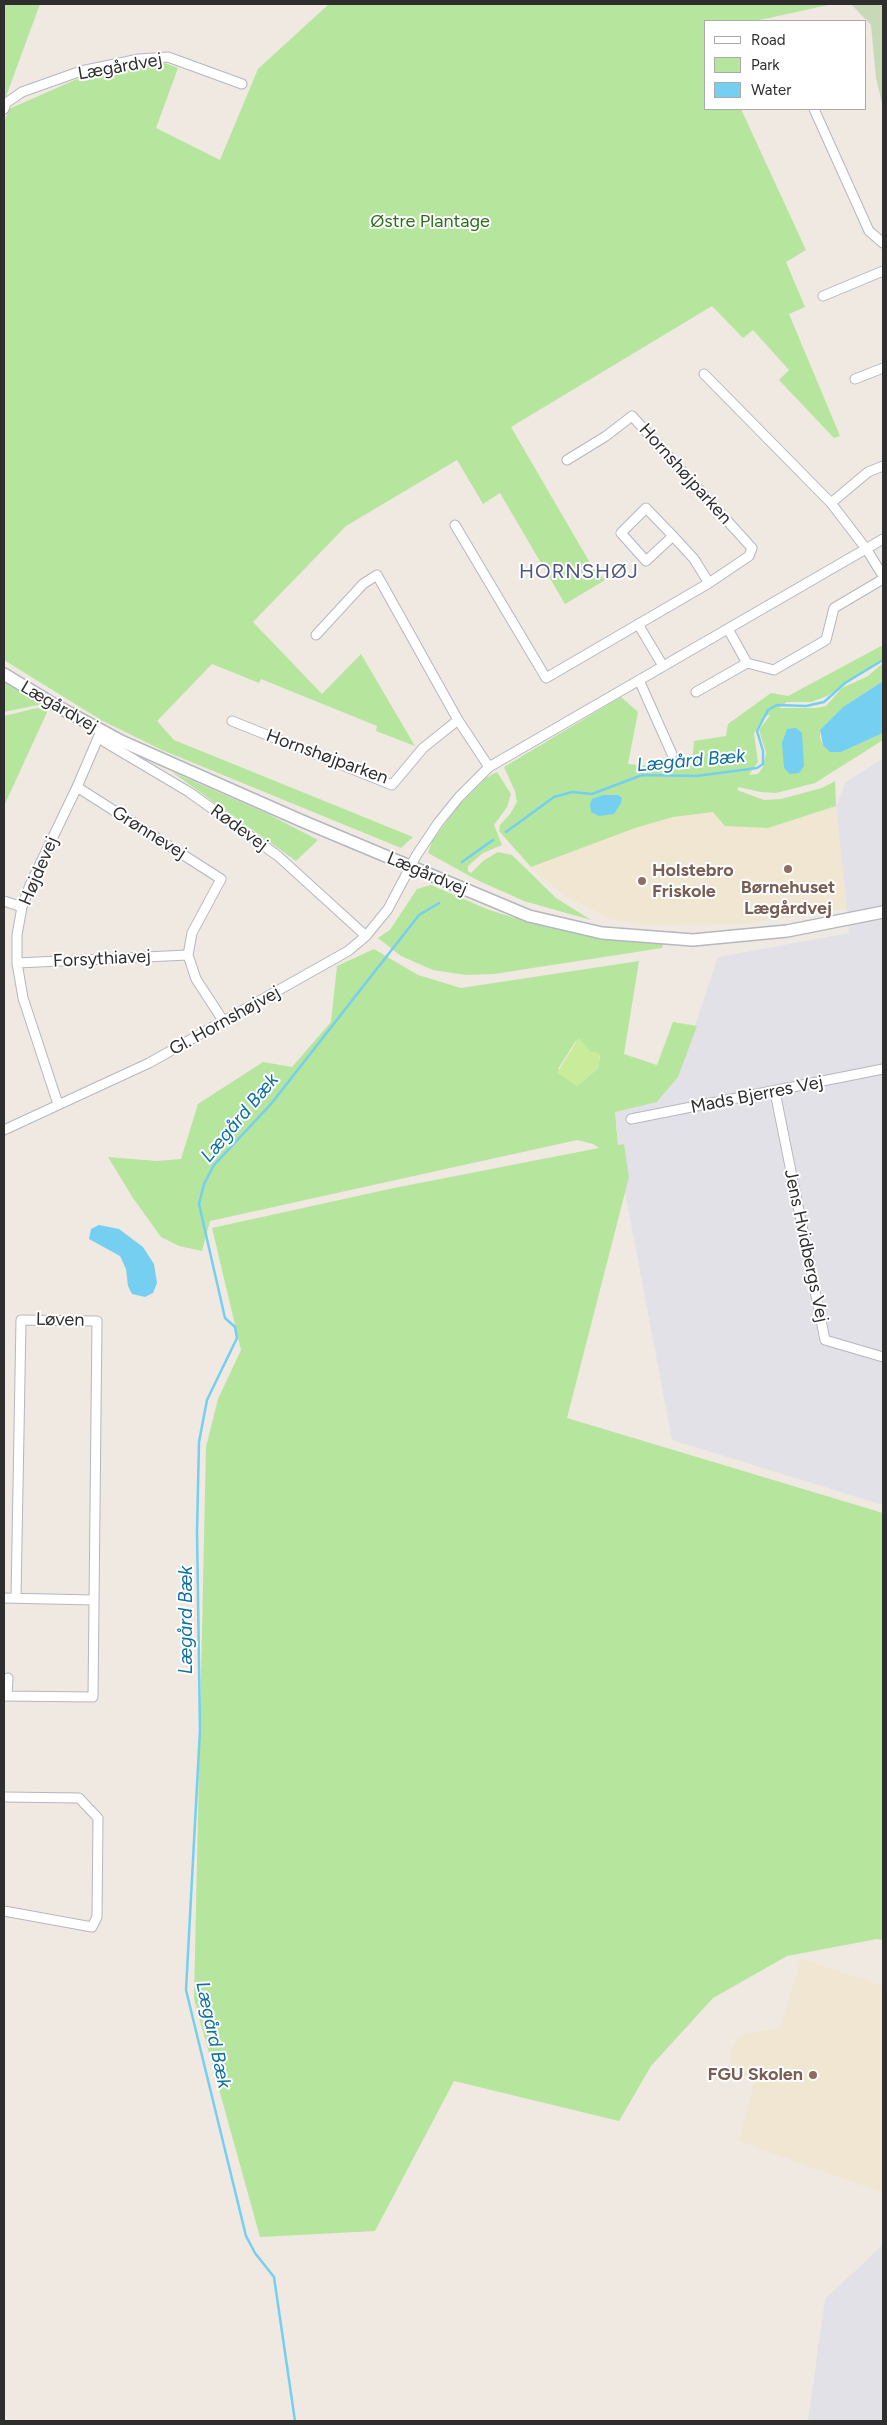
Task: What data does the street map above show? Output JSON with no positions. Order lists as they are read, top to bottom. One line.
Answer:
{"streets":{"street":["Lægårdvej","Hornshøjparken","Rødevej","Grønnevej","Højdevej","Forsythiavej","Gl. Hornshøjvej","Mads Bjerres Vej","Jens Hvidbergs Vej","Løven"]},"crossings":[["Lægårdvej","Rødevej"],["Lægårdvej","Højdevej"],["Lægårdvej","Gl. Hornshøjvej"],["Rødevej","Højdevej"],["Rødevej","Gl. Hornshøjvej"],["Grønnevej","Højdevej"],["Grønnevej","Forsythiavej"],["Højdevej","Forsythiavej"],["Højdevej","Gl. Hornshøjvej"],["Mads Bjerres Vej","Jens Hvidbergs Vej"]],"districts":["HORNSHØJ"],"water":["Lægård Bæk"],"parks":["Østre Plantage"],"places":["Børnehuset Lægårdvej","Holstebro Friskole","FGU Skolen"],"legend":["Road","Park","Water"]}
